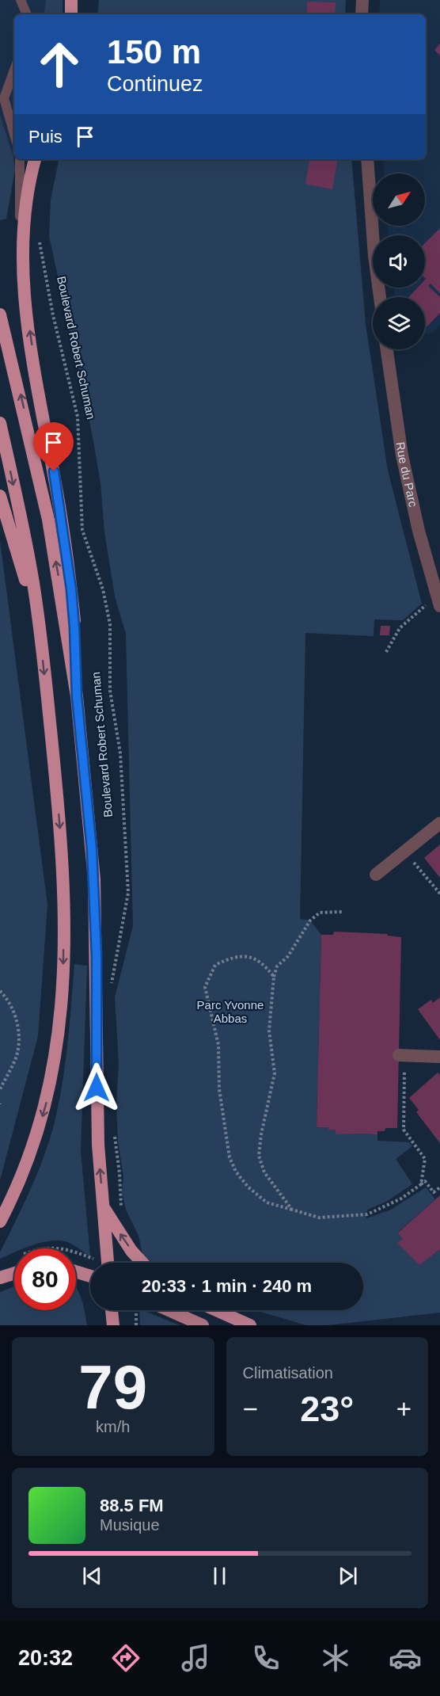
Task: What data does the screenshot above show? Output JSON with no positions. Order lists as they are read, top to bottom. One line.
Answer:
{"streets":{"highway":["Boulevard Robert Schuman"],"street":["Rue du Parc"]},"parks":["Parc Yvonne Abbas"],"north":"top right","page":{"turn":["150 m","Continuez"],"then":"Puis","limit":"80","trip":"20:33 · 1 min · 240 m","tile":[["79","km/h"],"Climatisation"],"heat":["−","23°","+"],"song":["88.5 FM","Musique"],"tabs":"20:32"}}
